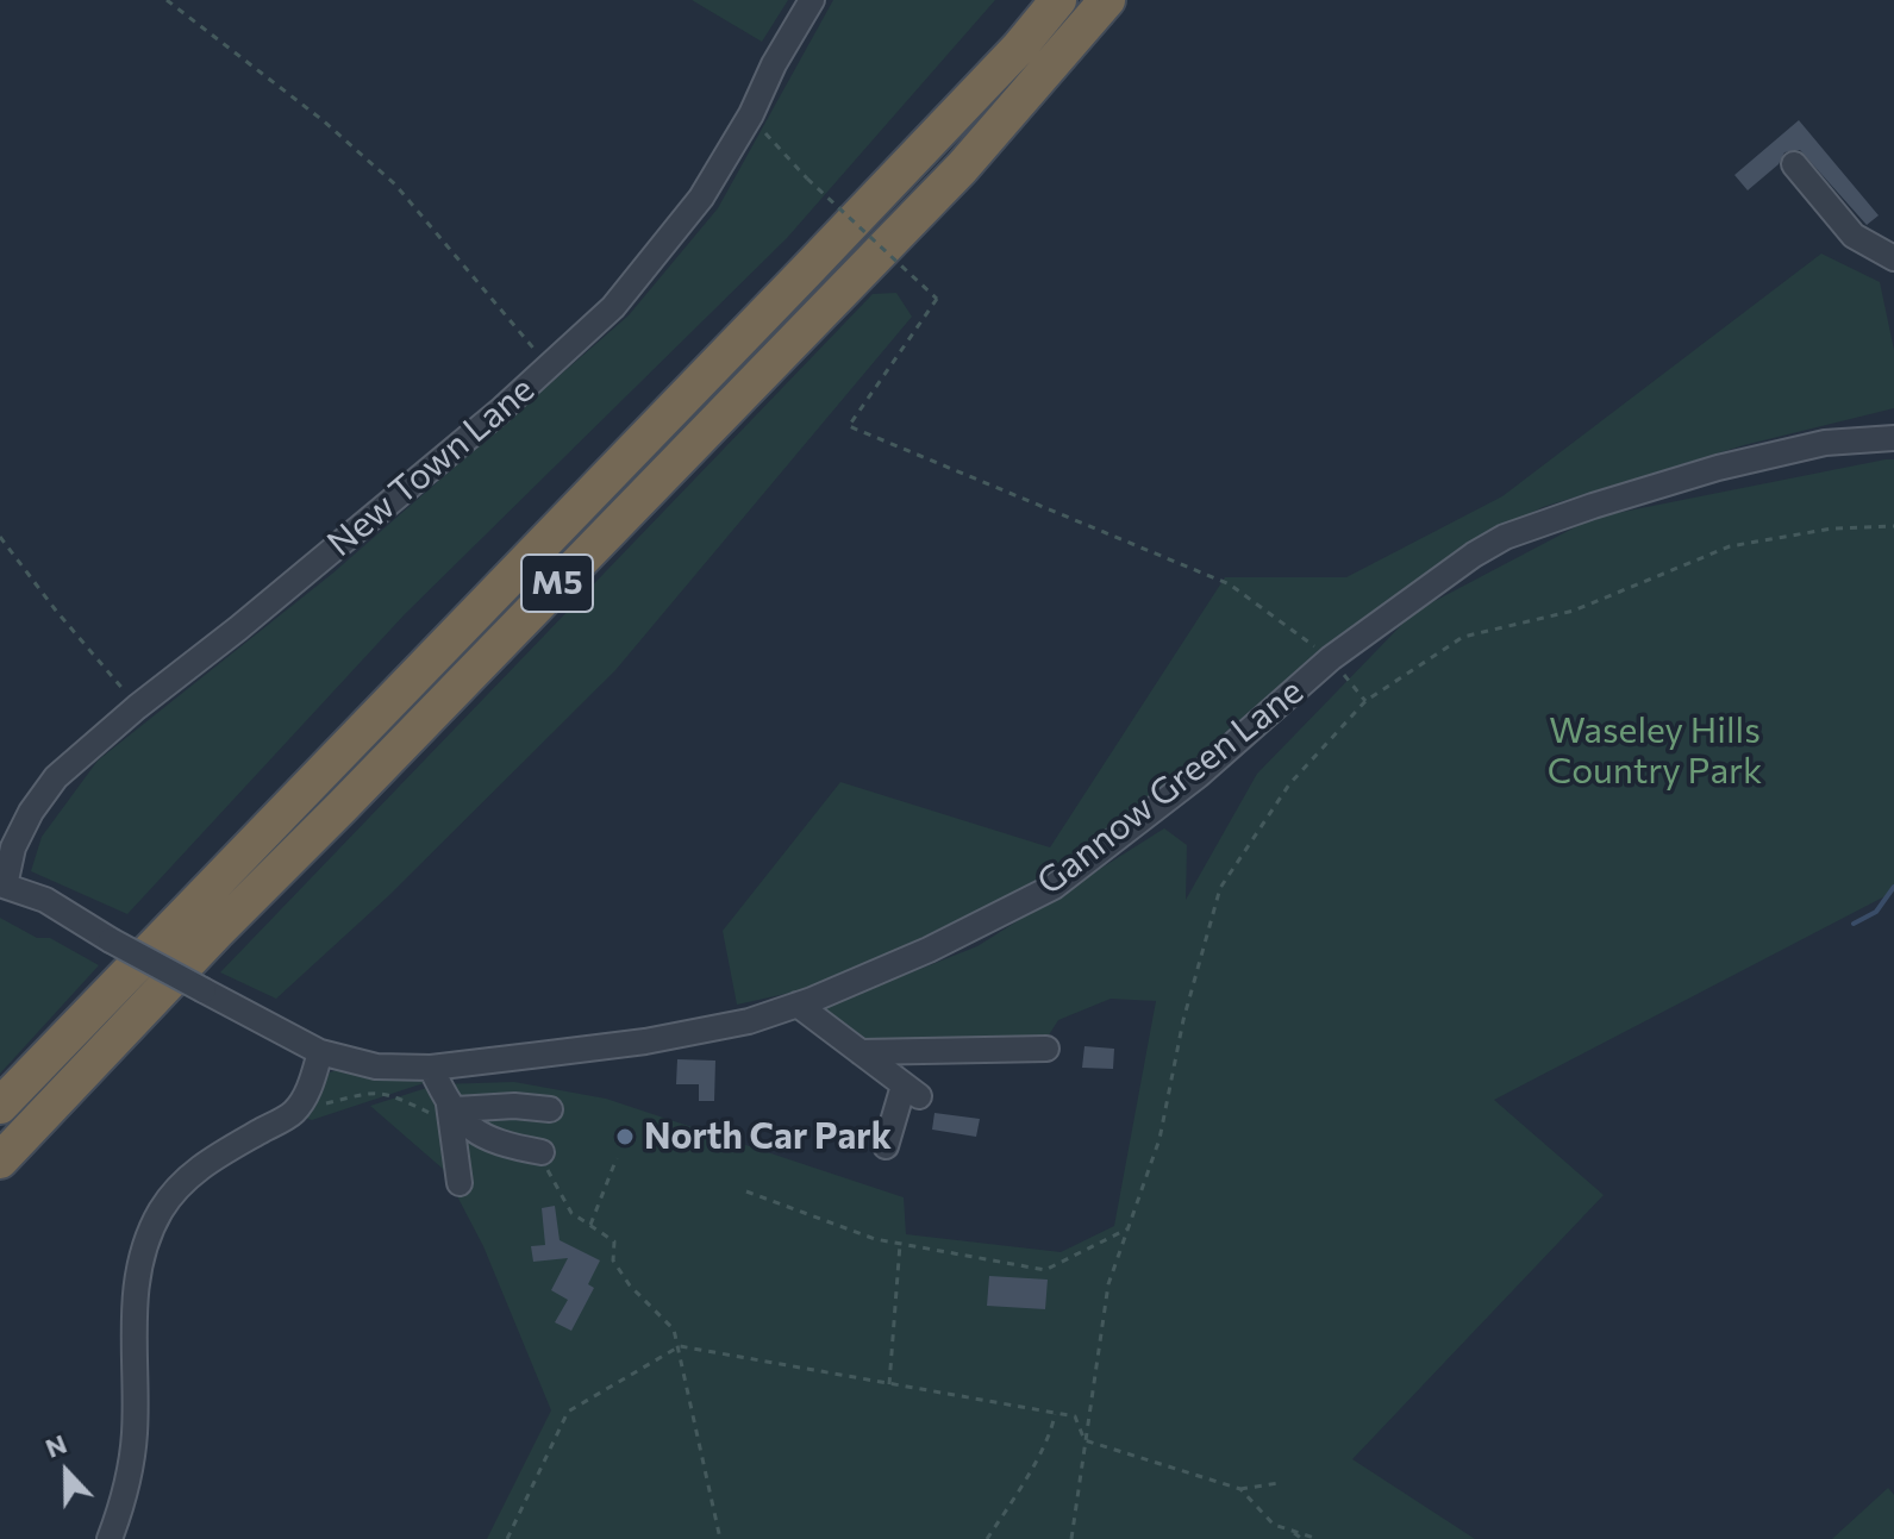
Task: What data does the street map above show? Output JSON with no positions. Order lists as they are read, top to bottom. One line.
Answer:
{"streets":{"highway":["M5"],"street":["New Town Lane","Gannow Green Lane"]},"crossings":[["New Town Lane","Gannow Green Lane"]],"parks":["Waseley Hills Country Park"],"places":["North Car Park"],"north":"top"}
